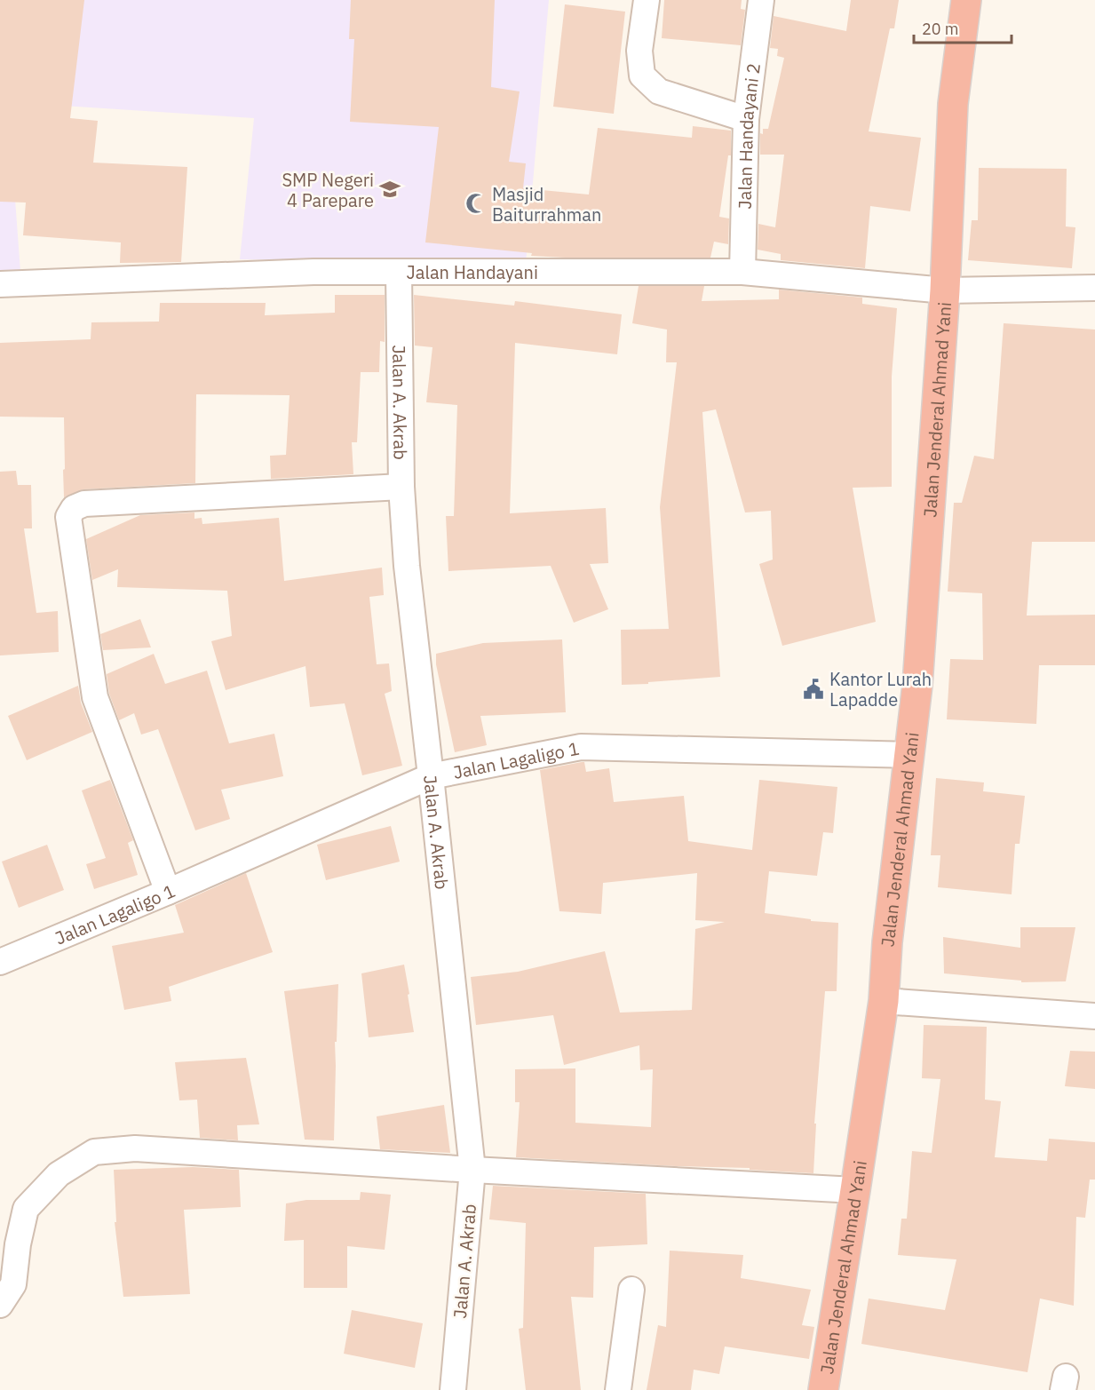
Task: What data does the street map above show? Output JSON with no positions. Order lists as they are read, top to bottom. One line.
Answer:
{"streets":{"highway":["Jalan Jenderal Ahmad Yani"],"street":["Jalan Handayani 2","Jalan Handayani","Jalan A. Akrab","Jalan Lagaligo 1"]},"crossings":[["Jalan Handayani 2","Jalan Handayani"],["Jalan Handayani","Jalan A. Akrab"],["Jalan Handayani","Jalan Jenderal Ahmad Yani"],["Jalan A. Akrab","Jalan Lagaligo 1"],["Jalan Jenderal Ahmad Yani","Jalan Lagaligo 1"]],"places":{"school or university":["SMP Negeri 4 Parepare"],"mosque":["Masjid Baiturrahman"],"public building":["Kantor Lurah Lapadde"]},"scale_bar":"20 m"}
